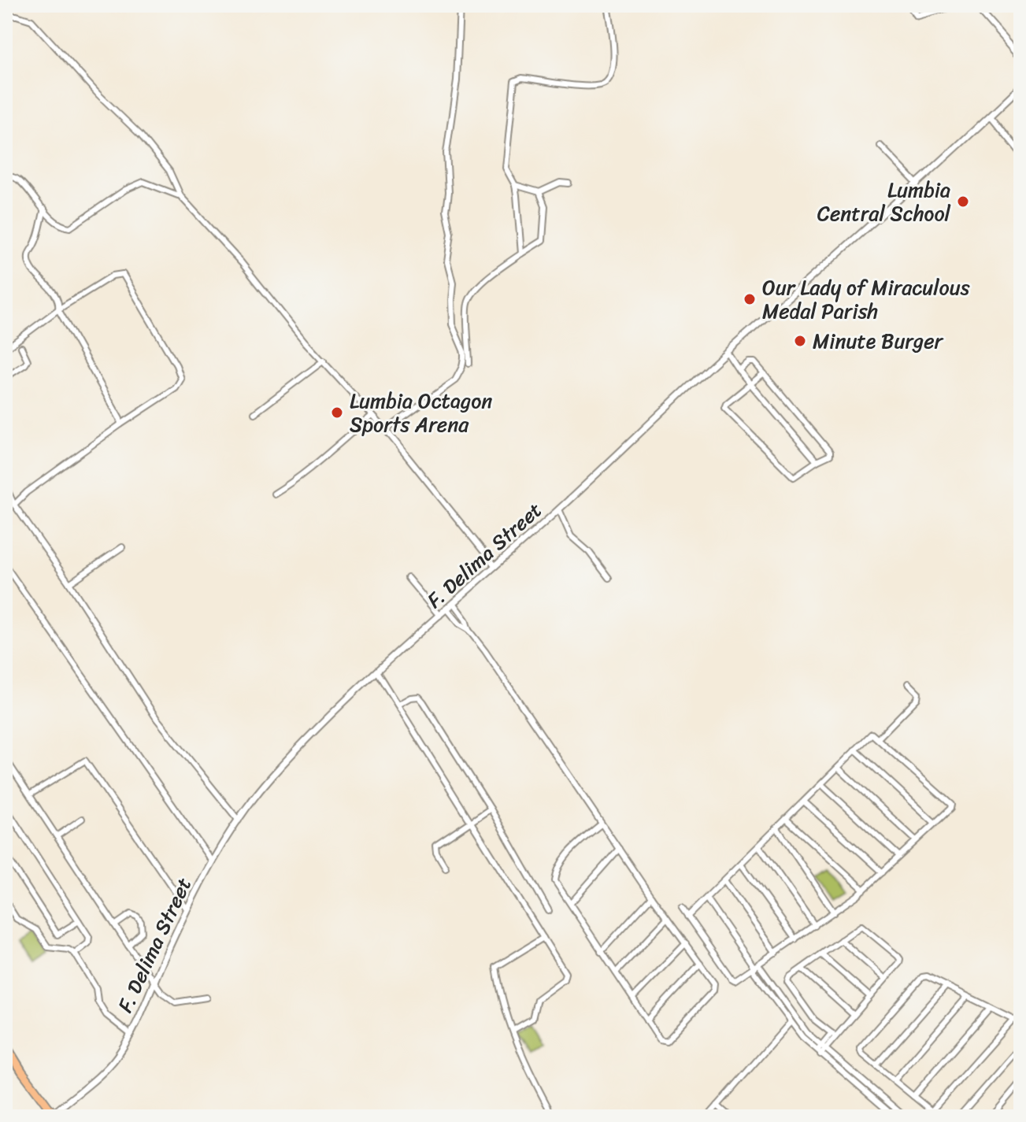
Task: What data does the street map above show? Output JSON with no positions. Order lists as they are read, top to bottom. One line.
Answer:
{"streets":{"street":["F. Delima Street"]},"places":["Lumbia Central School","Our Lady of Miraculous Medal Parish","Minute Burger","Lumbia Octagon Sports Arena"]}
